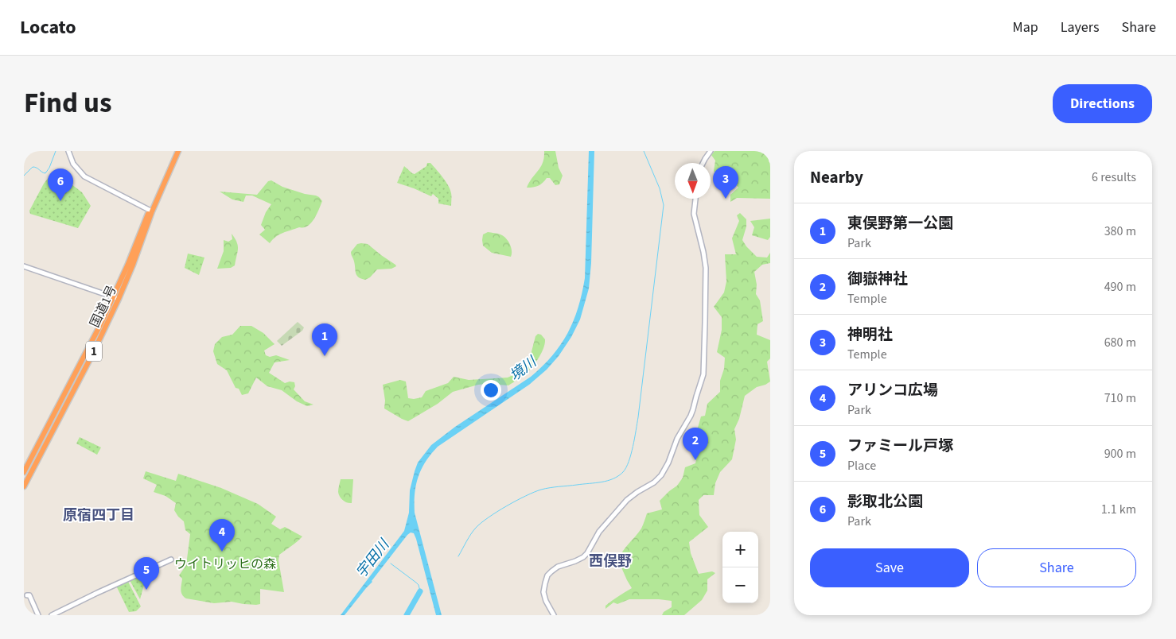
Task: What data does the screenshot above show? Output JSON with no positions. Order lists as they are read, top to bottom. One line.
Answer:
{"streets":{"highway":["国道1号","1"]},"districts":["原宿四丁目","西俣野"],"water":["境川","宇田川"],"parks":["ウイトリッヒの森"],"north":"bottom","page":{"header":"Locato","nav":["Map","Layers","Share"],"title":"Find us","buttons":["Directions",["Save","Share"]],"heading":["Nearby","6 results"],"pins":["3","6","1","2","4","5"],"list":[{"mark":"1","name":"東俣野第一公園","note":"Park","value":"380 m"},{"mark":"2","name":"御嶽神社","note":"Temple","value":"490 m"},{"mark":"3","name":"神明社","note":"Temple","value":"680 m"},{"mark":"4","name":"アリンコ広場","note":"Park","value":"710 m"},{"mark":"5","name":"ファミール戸塚","note":"Place","value":"900 m"},{"mark":"6","name":"影取北公園","note":"Park","value":"1.1 km"}],"map_buttons":["+","−"]}}
